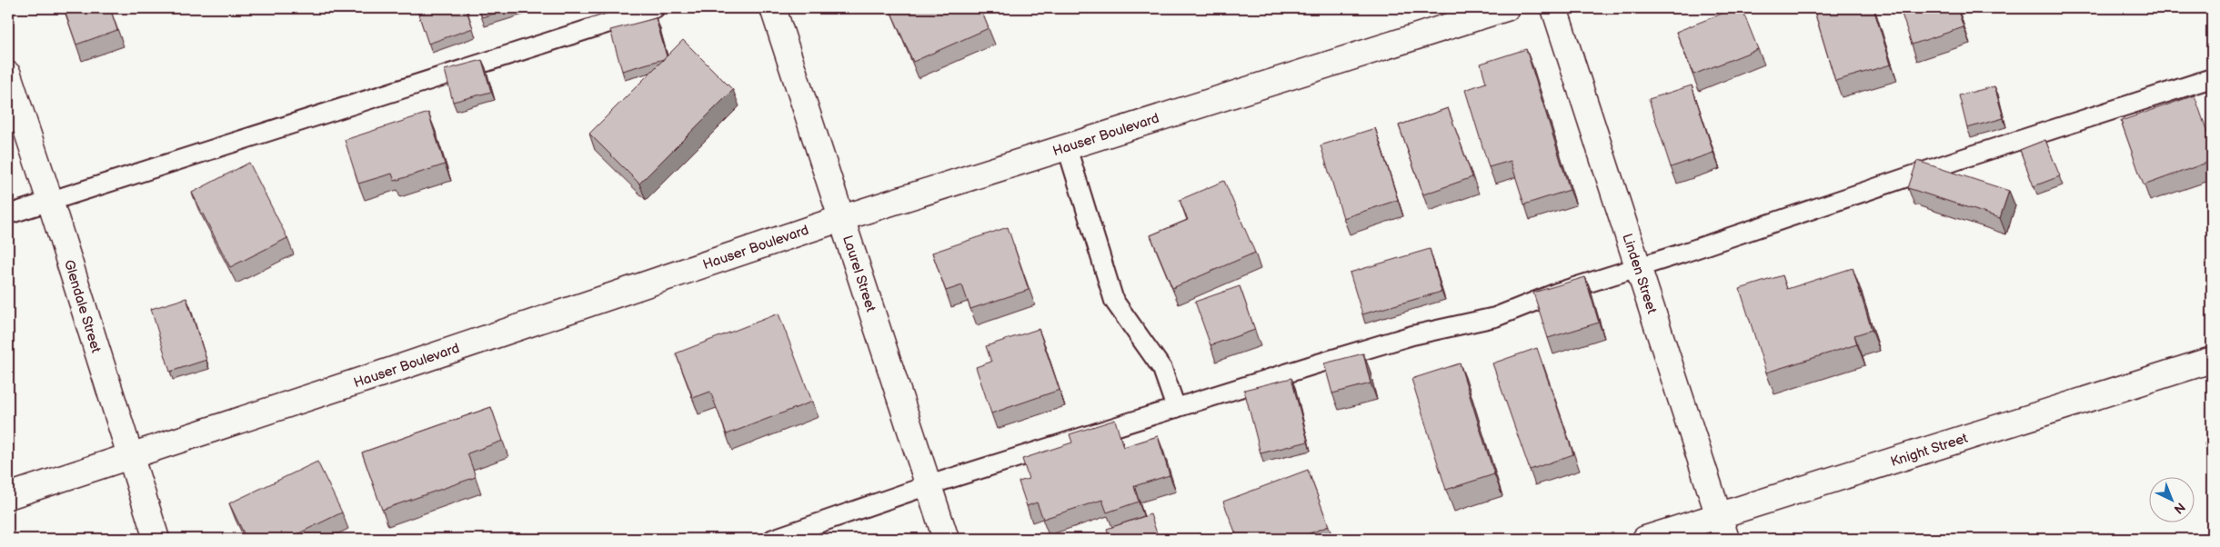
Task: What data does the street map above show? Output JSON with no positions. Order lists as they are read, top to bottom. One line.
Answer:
{"streets":{"street":["Hauser Boulevard","Laurel Street","Linden Street","Glendale Street","Knight Street"]},"crossings":[["Hauser Boulevard","Laurel Street"],["Hauser Boulevard","Glendale Street"],["Linden Street","Knight Street"]],"north":"bottom right"}
